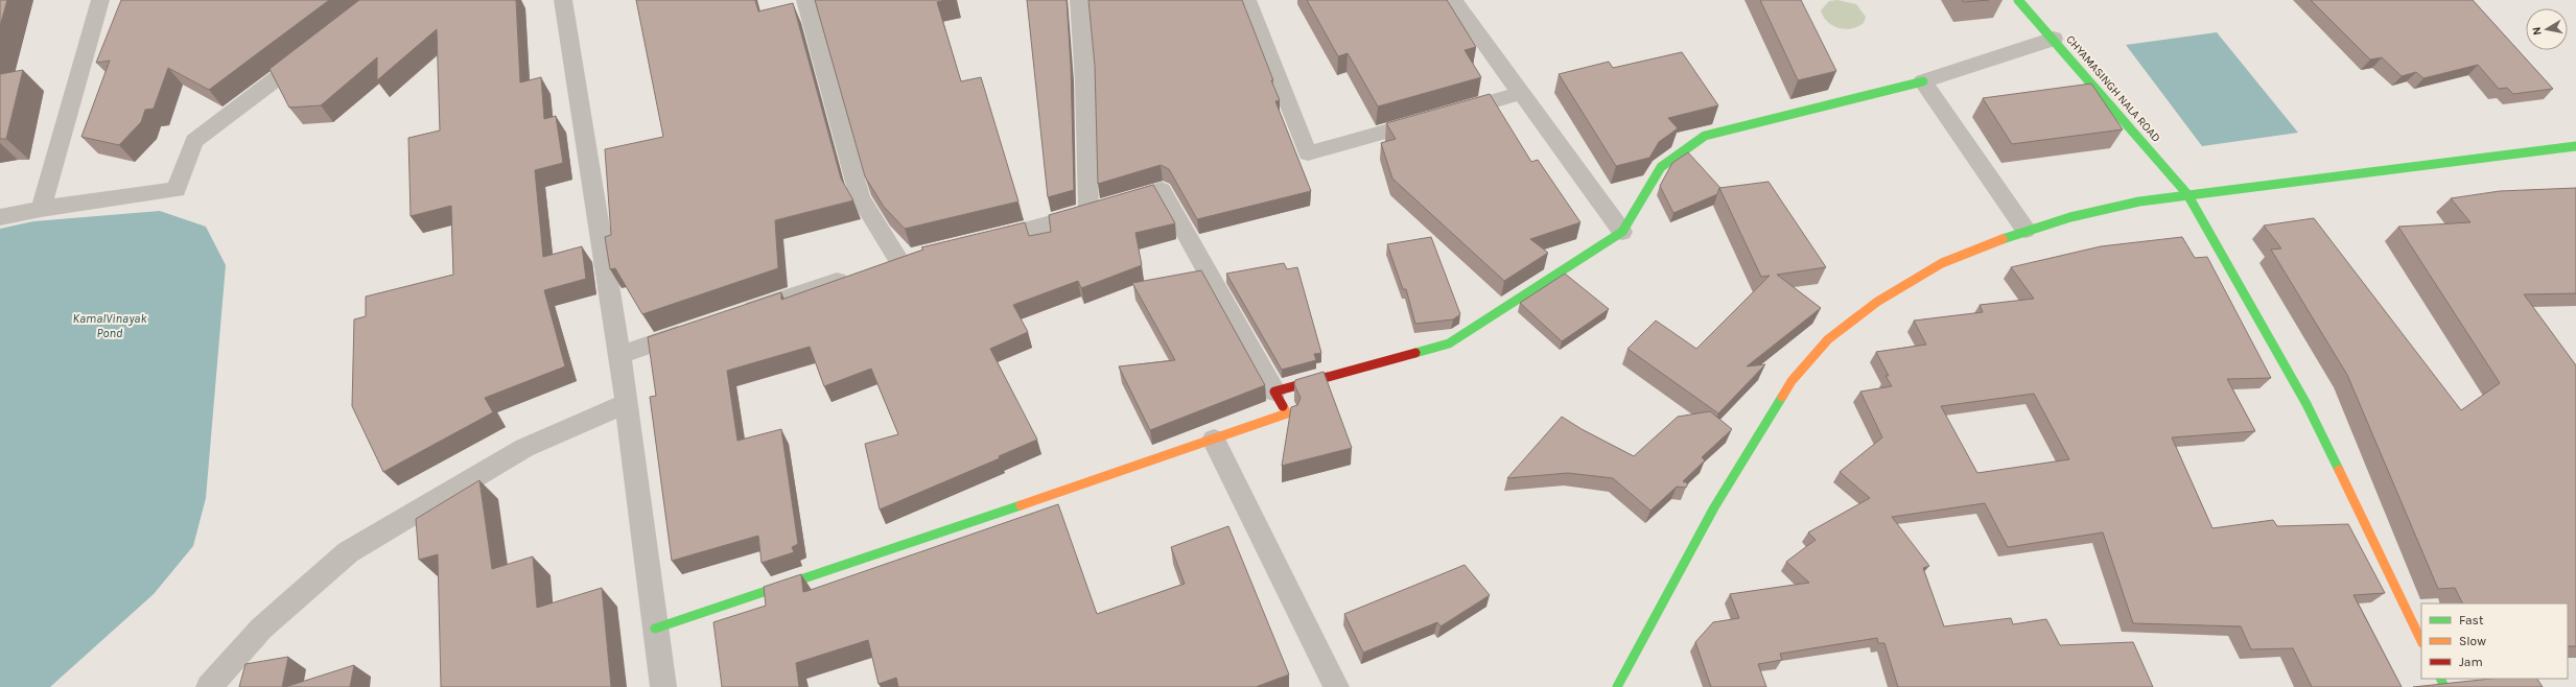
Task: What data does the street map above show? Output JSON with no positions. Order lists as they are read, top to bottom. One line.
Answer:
{"streets":{"main road":["CHYAMASINGH NALA ROAD"]},"water":["KamalVinayak Pond"],"legend":["Fast","Slow","Jam"],"north":"left"}
